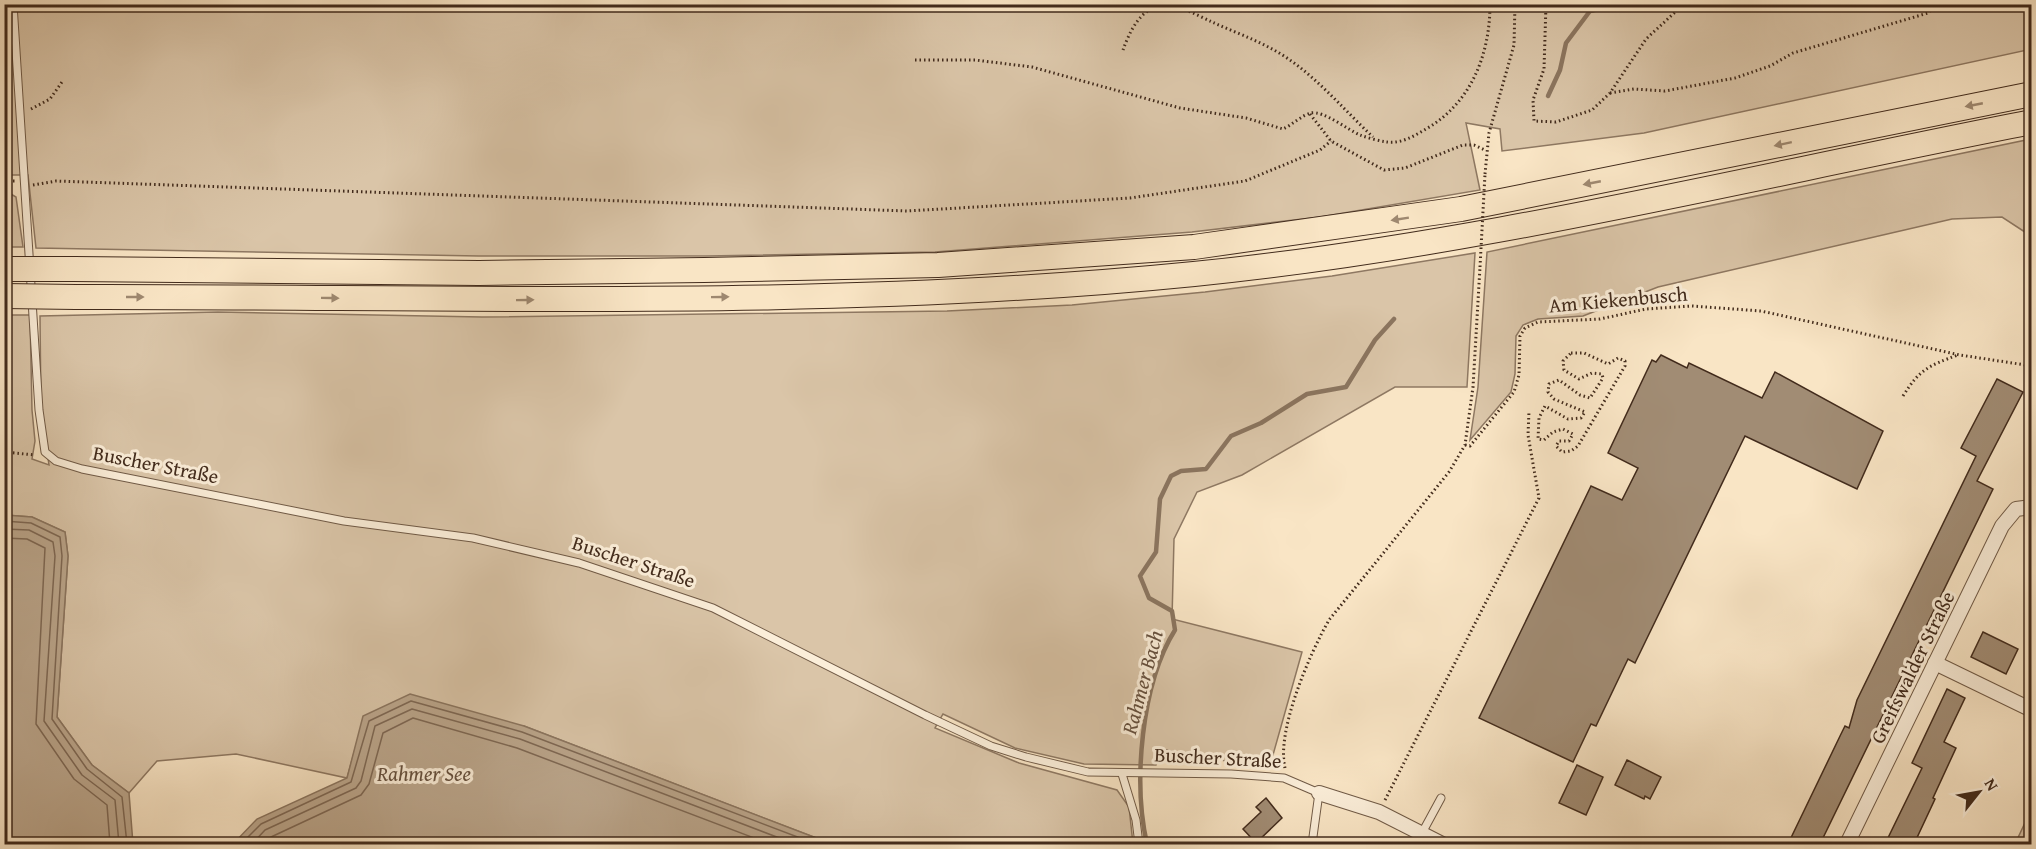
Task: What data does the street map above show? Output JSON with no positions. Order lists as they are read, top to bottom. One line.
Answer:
{"streets":{"street":["Buscher Straße","Greifswalder Straße"],"path":["Am Kiekenbusch"]},"water":["Rahmer Bach","Rahmer See"],"north":"top right"}
